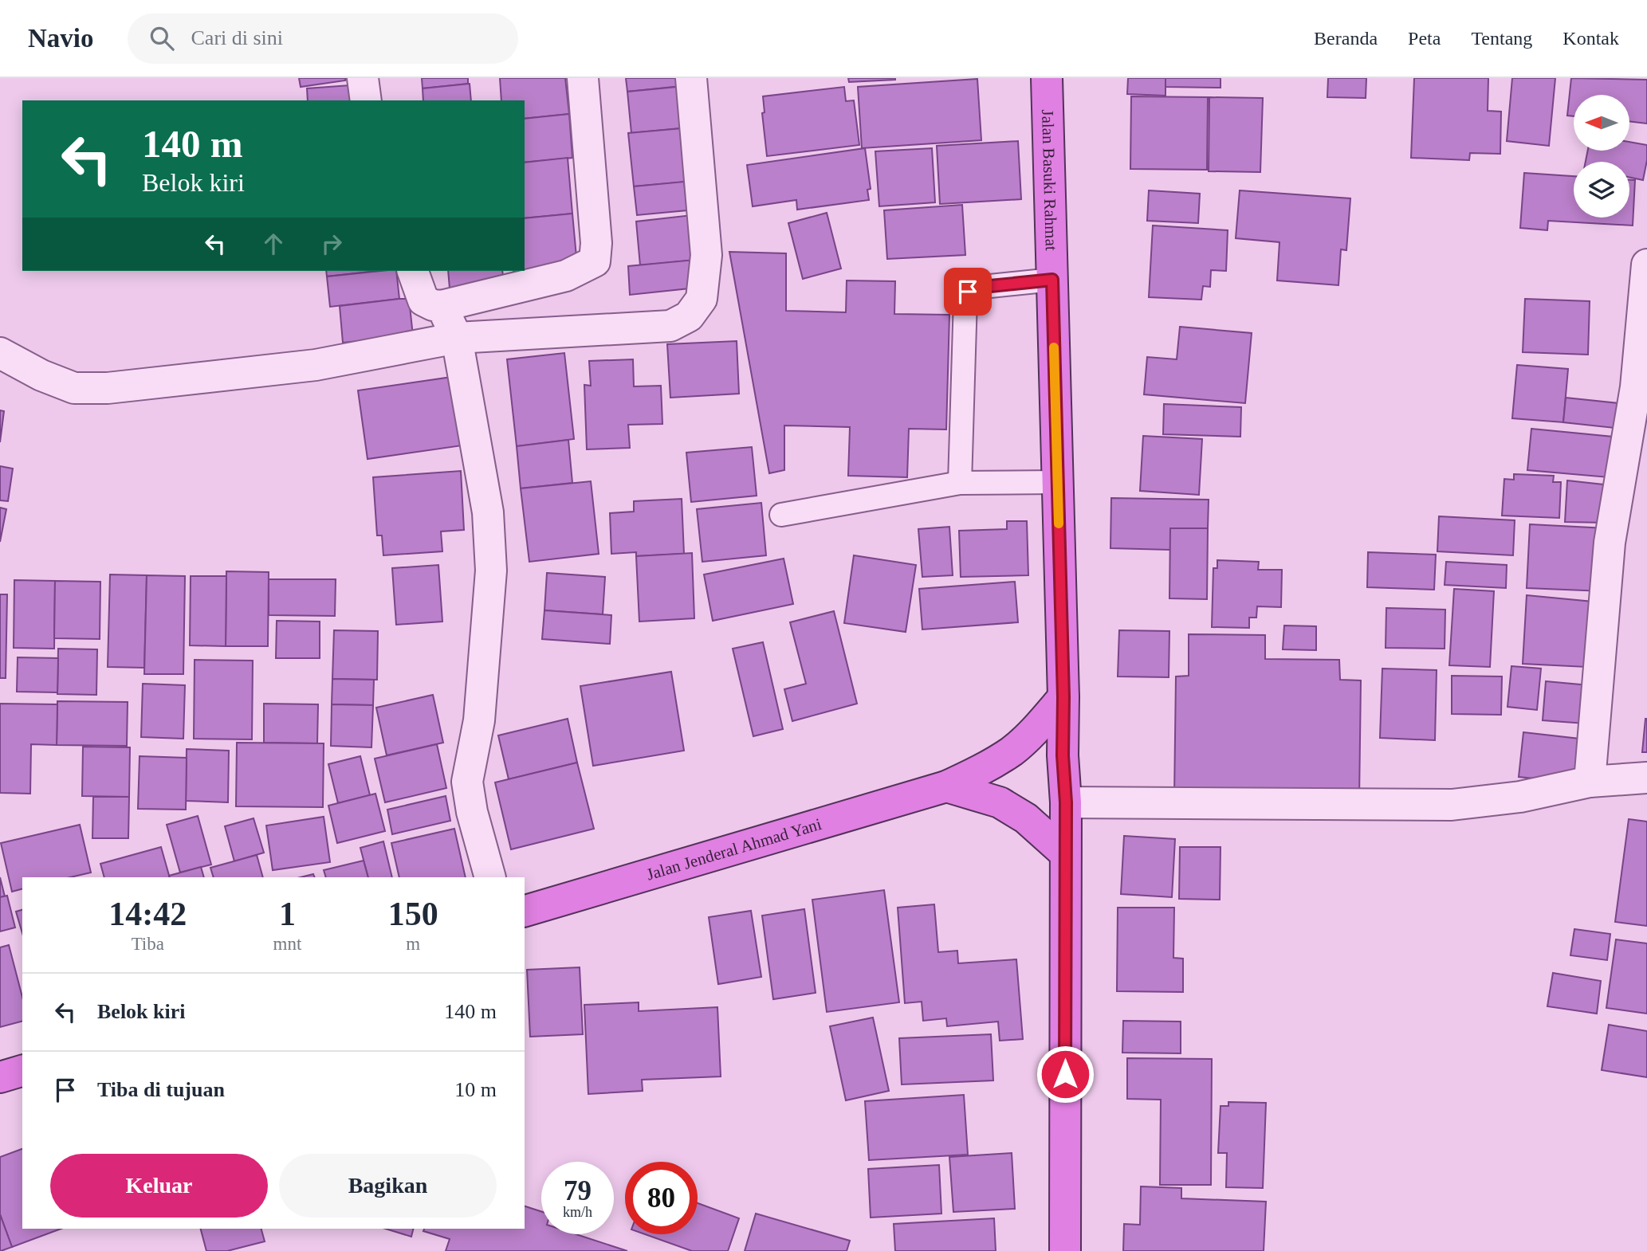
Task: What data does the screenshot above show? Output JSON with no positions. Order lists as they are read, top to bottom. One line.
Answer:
{"streets":{"highway":["Jalan Basuki Rahmat","Jalan Jenderal Ahmad Yani"]},"crossings":[["Jalan Basuki Rahmat","Jalan Jenderal Ahmad Yani"]],"north":"left","page":{"header":"Navio","search":"Cari di sini","nav":["Beranda","Peta","Tentang","Kontak"],"turn":["140 m","Belok kiri"],"eta":["14:42","Tiba","1","mnt","150","m"],"list":[{"name":"Belok kiri","value":"140 m"},{"name":"Tiba di tujuan","value":"10 m"}],"buttons":["Keluar","Bagikan"],"speed":"79 km/h","limit":"80"}}
